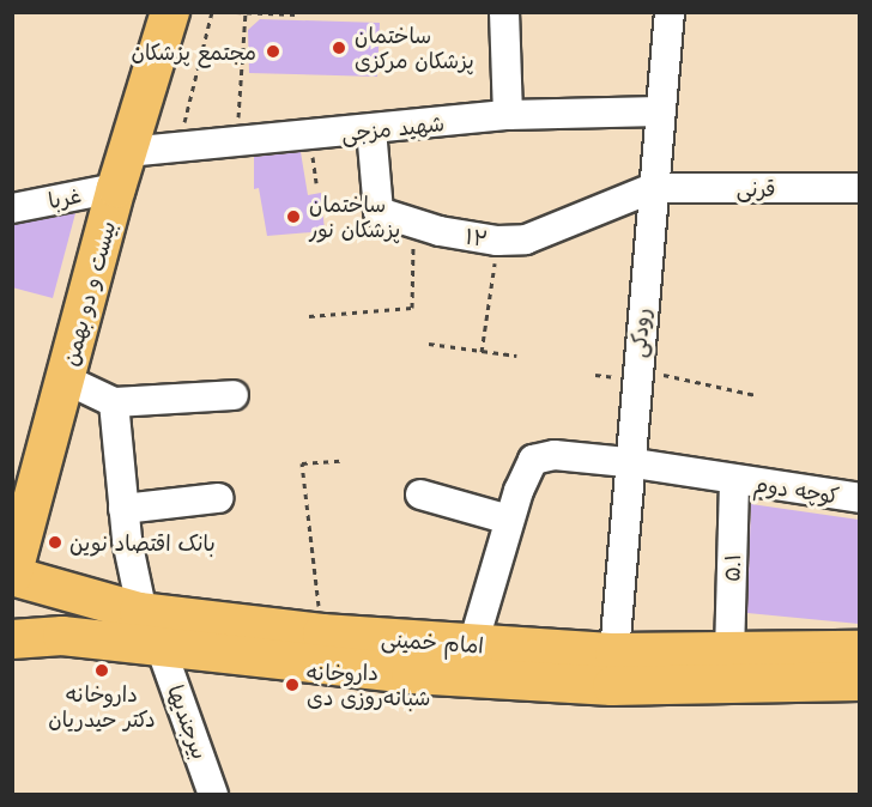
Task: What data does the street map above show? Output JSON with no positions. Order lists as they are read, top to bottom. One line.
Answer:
{"streets":{"main road":["بیست و دو بهمن","امام خمینی"],"street":["شهید مزجی","قرنی","غربا","۱۲","رودکی","کوچه دوم","۵.۱","بیرجندیها"]},"crossings":[["شهید مزجی","۱۲"],["شهید مزجی","بیست و دو بهمن"],["شهید مزجی","رودکی"],["قرنی","۱۲"],["قرنی","رودکی"],["غربا","بیست و دو بهمن"],["۱۲","رودکی"],["بیست و دو بهمن","امام خمینی"],["رودکی","کوچه دوم"],["رودکی","امام خمینی"],["کوچه دوم","۵.۱"],["۵.۱","امام خمینی"],["امام خمینی","بیرجندیها"]],"places":["ساختمان پزشکان مرکزی","مجتمع پزشکان","ساختمان پزشکان نور","بانک اقتصاد نوین","داروخانه دکتر حیدریان","داروخانه شبانه‌روزی دی"]}
